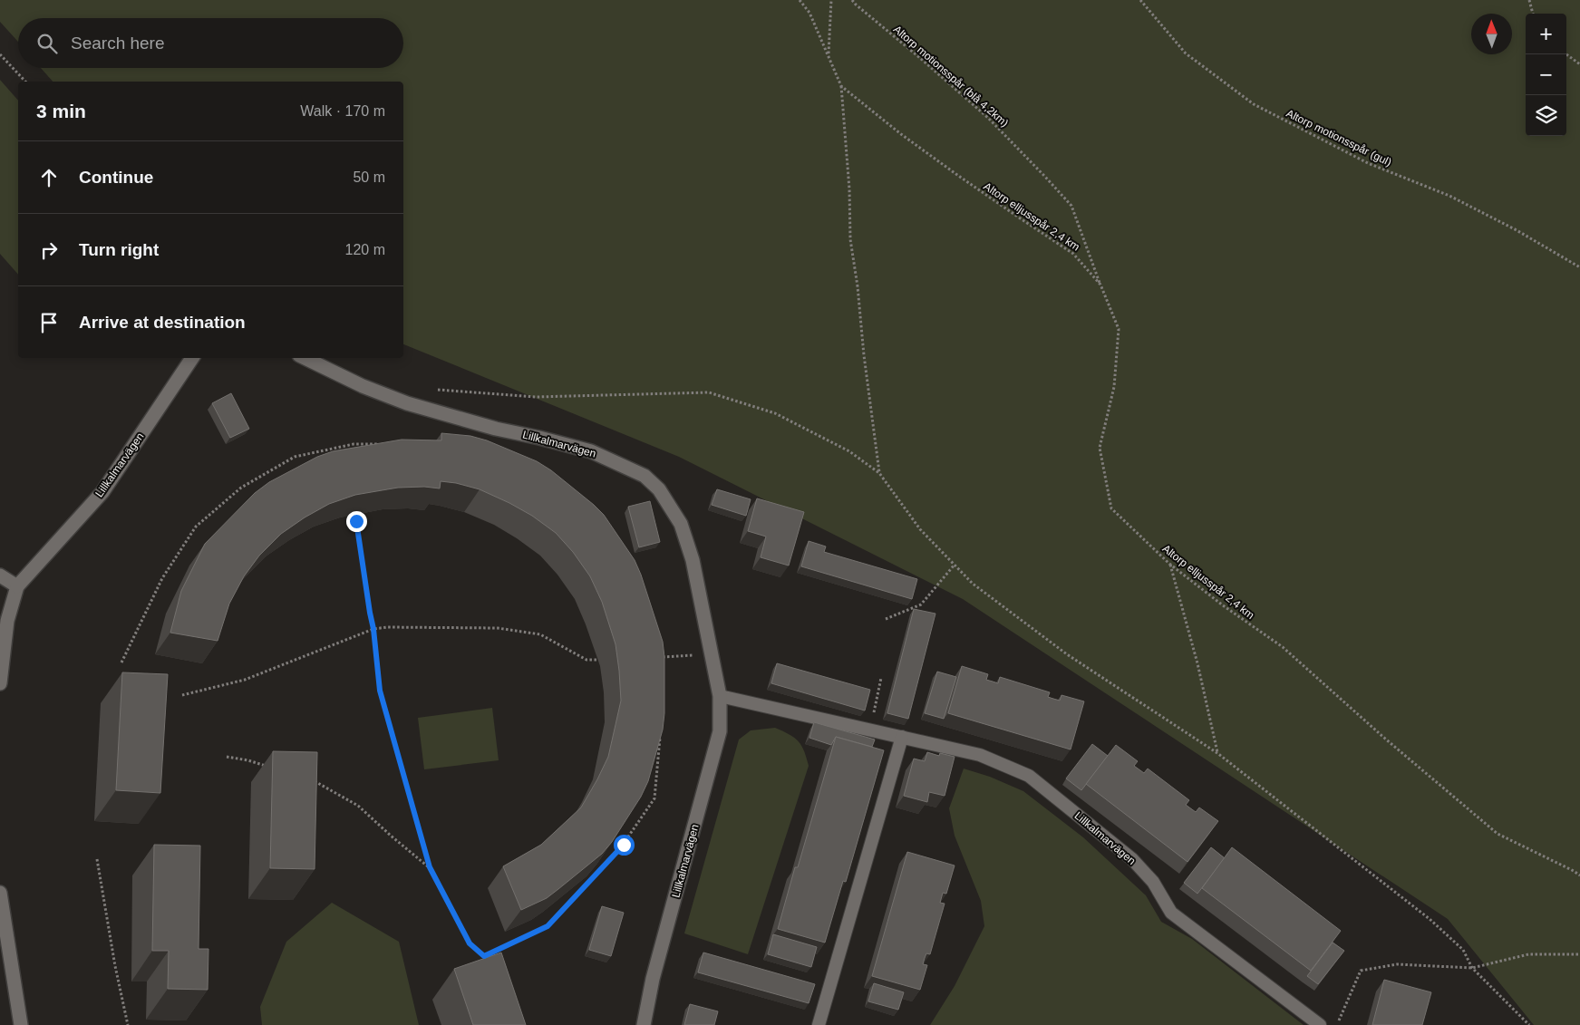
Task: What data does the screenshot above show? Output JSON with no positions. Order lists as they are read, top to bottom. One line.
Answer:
{"streets":{"street":["Lillkalmarvägen"],"path":["Altorp motionsspår (blå 4,2km)","Altorp motionsspår (gul)","Altorp elljusspår 2,4 km"]},"crossings":[["Altorp motionsspår (blå 4,2km)","Altorp elljusspår 2,4 km"]],"north":"top","page":{"map_buttons":["+","−"],"search":"Search here","heading":["3 min","Walk · 170 m"],"list":[["Continue","50 m"],["Turn right","120 m"],"Arrive at destination"]}}
